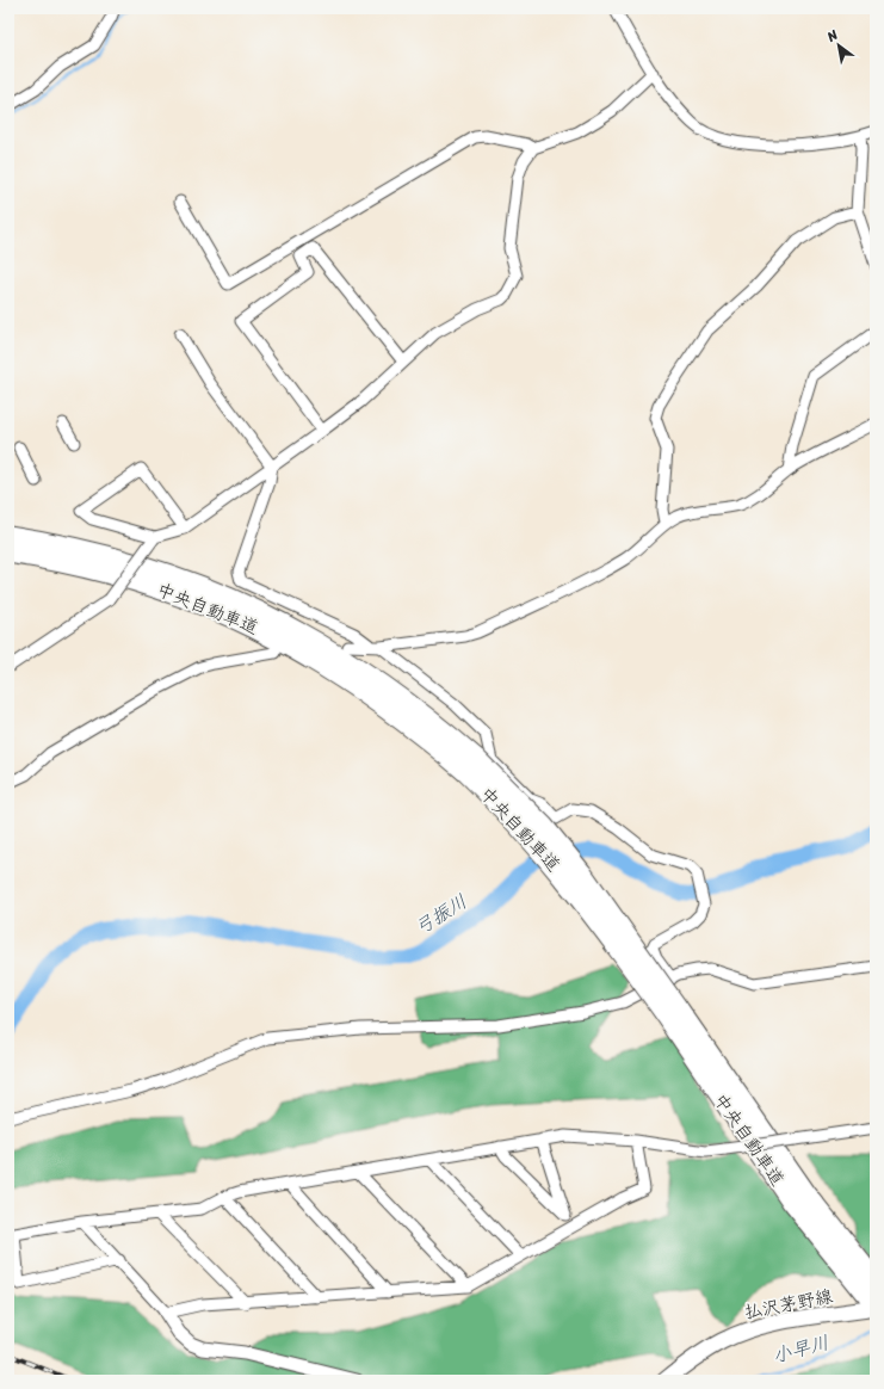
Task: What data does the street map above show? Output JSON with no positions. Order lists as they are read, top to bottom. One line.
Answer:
{"streets":{"highway":["中央自動車道"],"main road":["払沢茅野線"]},"crossings":[["中央自動車道","払沢茅野線"]],"water":["弓振川","小早川"],"north":"top left"}
